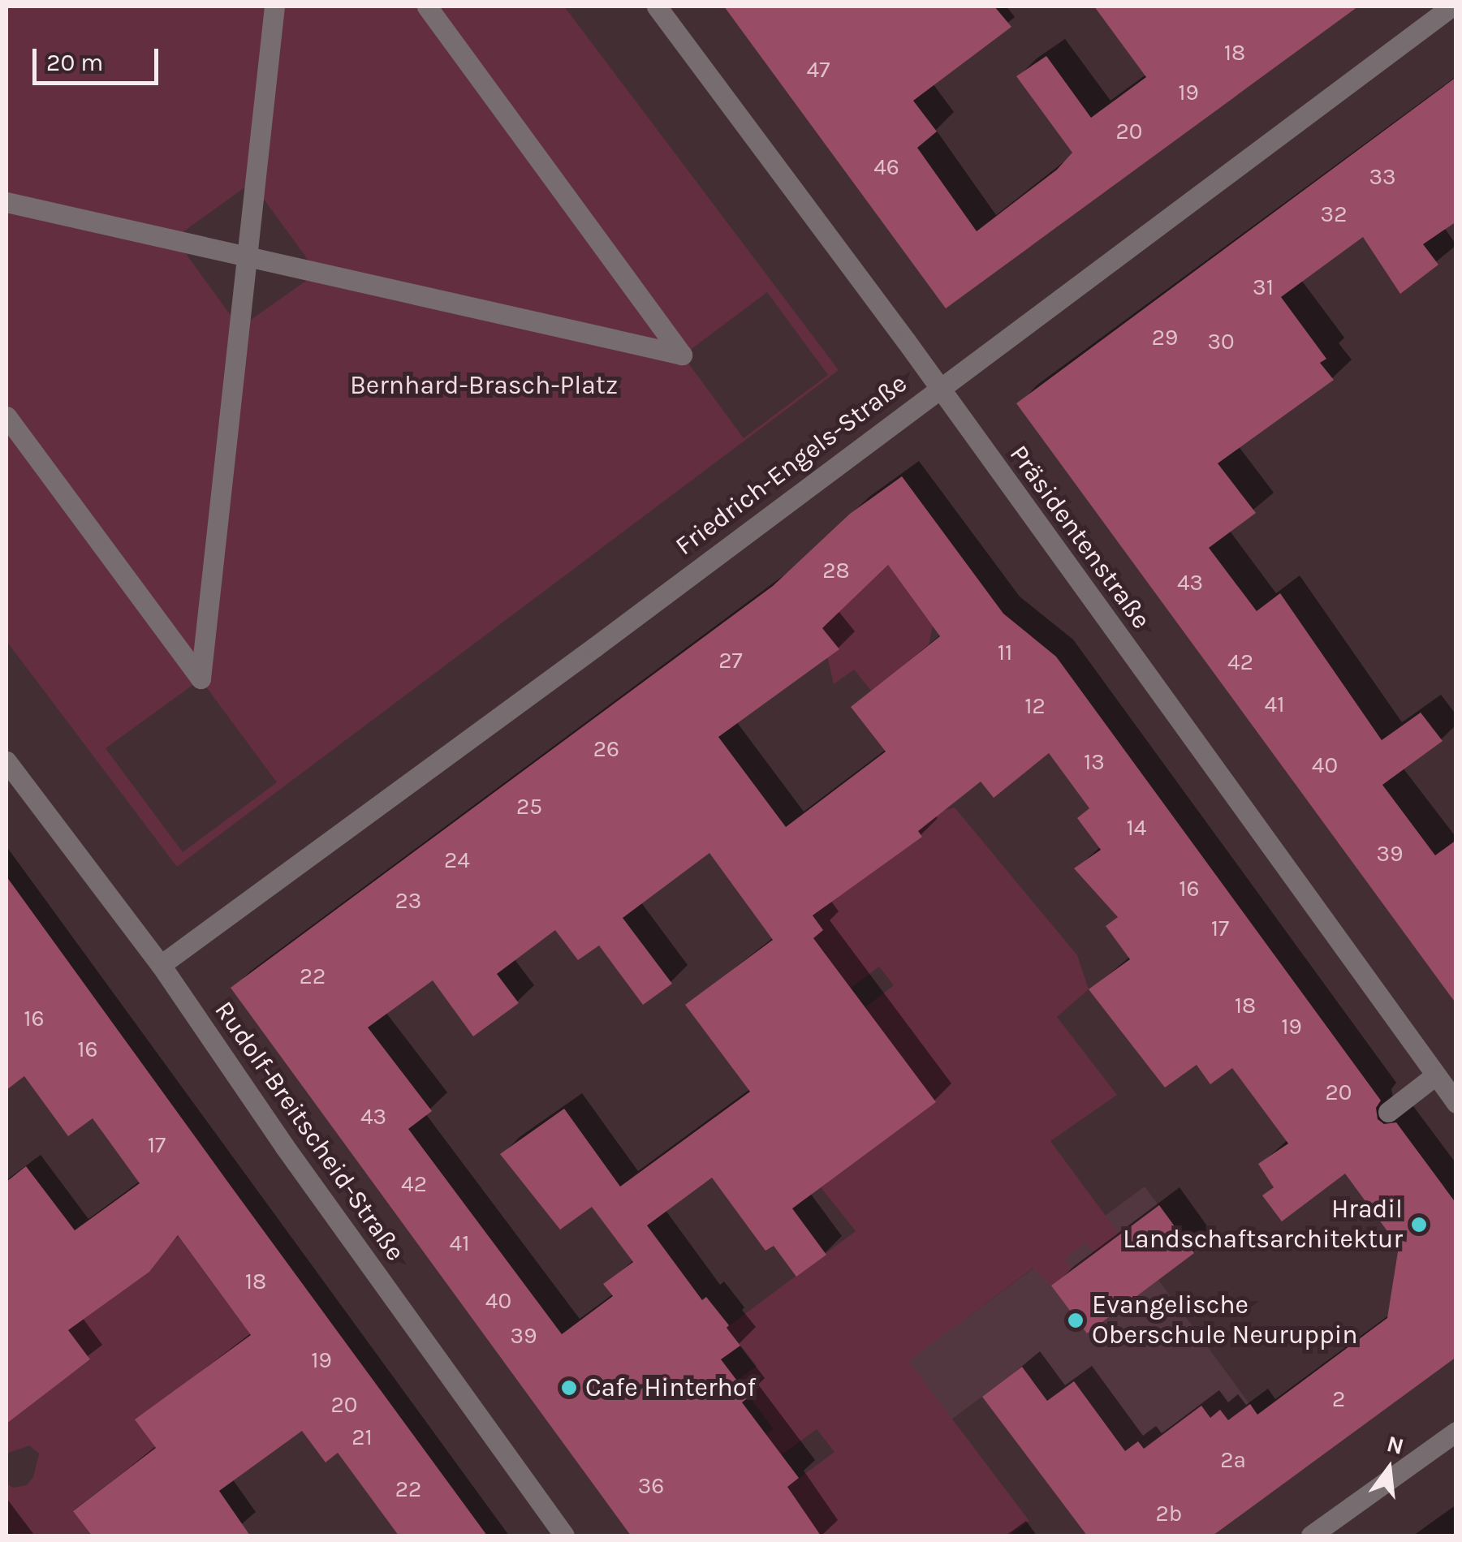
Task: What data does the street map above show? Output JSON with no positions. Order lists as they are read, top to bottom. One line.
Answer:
{"streets":{"street":["Friedrich-Engels-Straße","Präsidentenstraße","Rudolf-Breitscheid-Straße"]},"crossings":[["Friedrich-Engels-Straße","Präsidentenstraße"],["Friedrich-Engels-Straße","Rudolf-Breitscheid-Straße"]],"parks":["Bernhard-Brasch-Platz"],"places":["Hradil Landschaftsarchitektur","Evangelische Oberschule Neuruppin","Cafe Hinterhof"],"house_numbers":["18","47","19","20","46","33","32","31","29","30","28","43","11","27","42","41","12","26","13","40","25","14","39","24","16","23","17","22","18","16","19","16","20","43","17","42","41","18","40","39","19","2","20","21","2a","36","22","2b"],"scale_bar":"20 m","north":"top"}
